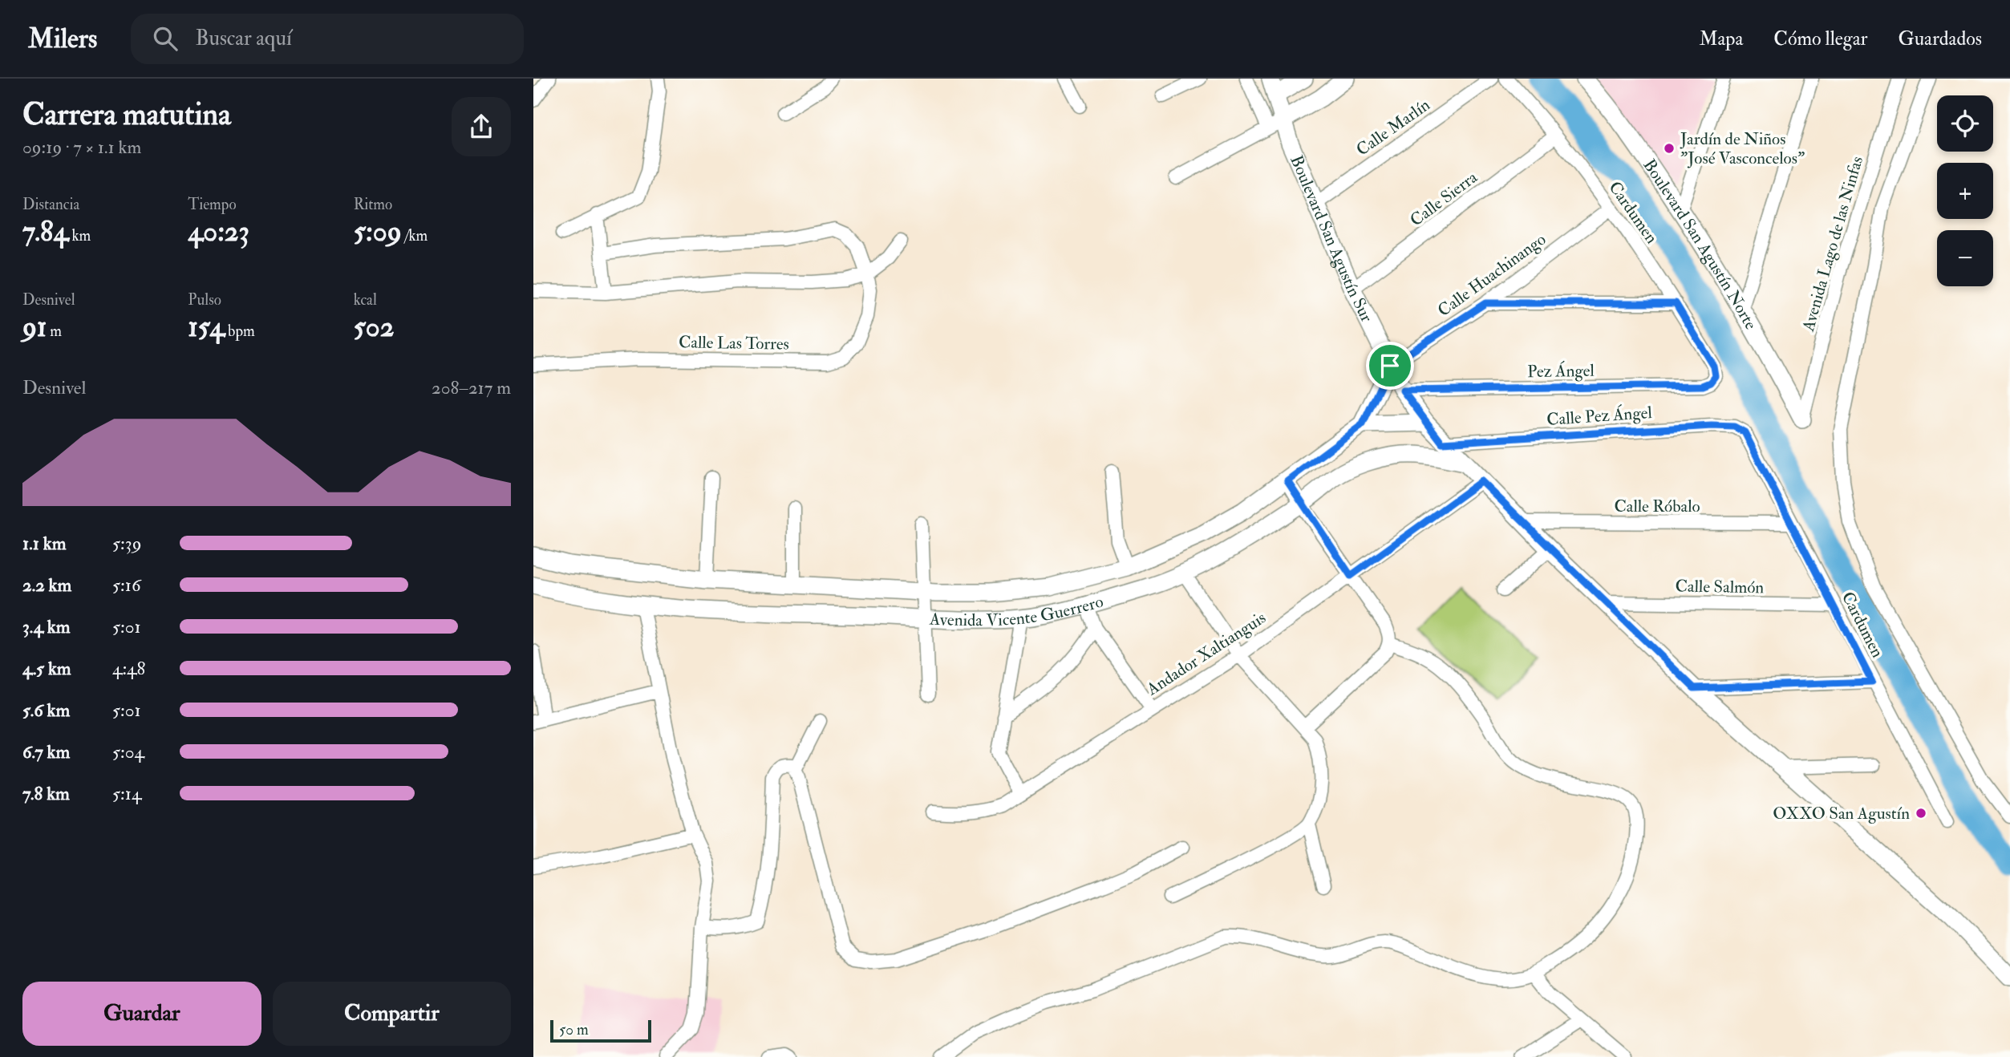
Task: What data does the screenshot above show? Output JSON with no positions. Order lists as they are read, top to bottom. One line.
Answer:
{"streets":{"street":["Calle Marlín","Calle Sierra","Cardumen","Boulevard San Agustín Sur","Avenida Lago de las Ninfas","Boulevard San Agustín Norte","Calle Huachinango","Calle Las Torres","Pez Ángel","Calle Pez Ángel","Calle Róbalo","Calle Salmón","Avenida Vicente Guerrero","Andador Xaltianguis"]},"crossings":[["Calle Marlín","Boulevard San Agustín Sur"],["Calle Sierra","Cardumen"],["Calle Sierra","Boulevard San Agustín Sur"],["Cardumen","Calle Huachinango"],["Cardumen","Pez Ángel"],["Cardumen","Calle Pez Ángel"],["Cardumen","Calle Róbalo"],["Cardumen","Calle Salmón"],["Boulevard San Agustín Sur","Calle Huachinango"],["Boulevard San Agustín Sur","Pez Ángel"],["Boulevard San Agustín Sur","Calle Pez Ángel"],["Boulevard San Agustín Sur","Calle Róbalo"],["Boulevard San Agustín Sur","Calle Salmón"],["Boulevard San Agustín Sur","Avenida Vicente Guerrero"],["Boulevard San Agustín Sur","Andador Xaltianguis"],["Avenida Lago de las Ninfas","Boulevard San Agustín Norte"],["Calle Huachinango","Avenida Vicente Guerrero"]],"places":["Jardín de Niños \"José Vasconcelos\"","OXXO San Agustín"],"scale_bar":"50 m","page":{"header":"Milers","search":"Buscar aquí","nav":["Mapa","Cómo llegar","Guardados"],"heading":["Carrera matutina","09:19 · 7 × 1.1 km"],"map_buttons":["+","−"],"stats":[["Distancia","7.84 km"],["Tiempo","40:23"],["Ritmo","5:09 /km"],["Desnivel","91 m"],["Pulso","154 bpm"],["kcal","502"]],"chart":["Desnivel","208–217 m"],"list":[{"name":"1.1 km","note":"5:39"},{"name":"2.2 km","note":"5:16"},{"name":"3.4 km","note":"5:01"},{"name":"4.5 km","note":"4:48"},{"name":"5.6 km","note":"5:01"},{"name":"6.7 km","note":"5:04"},{"name":"7.8 km","note":"5:14"}],"buttons":["Guardar","Compartir"],"scale":"50 m"}}
